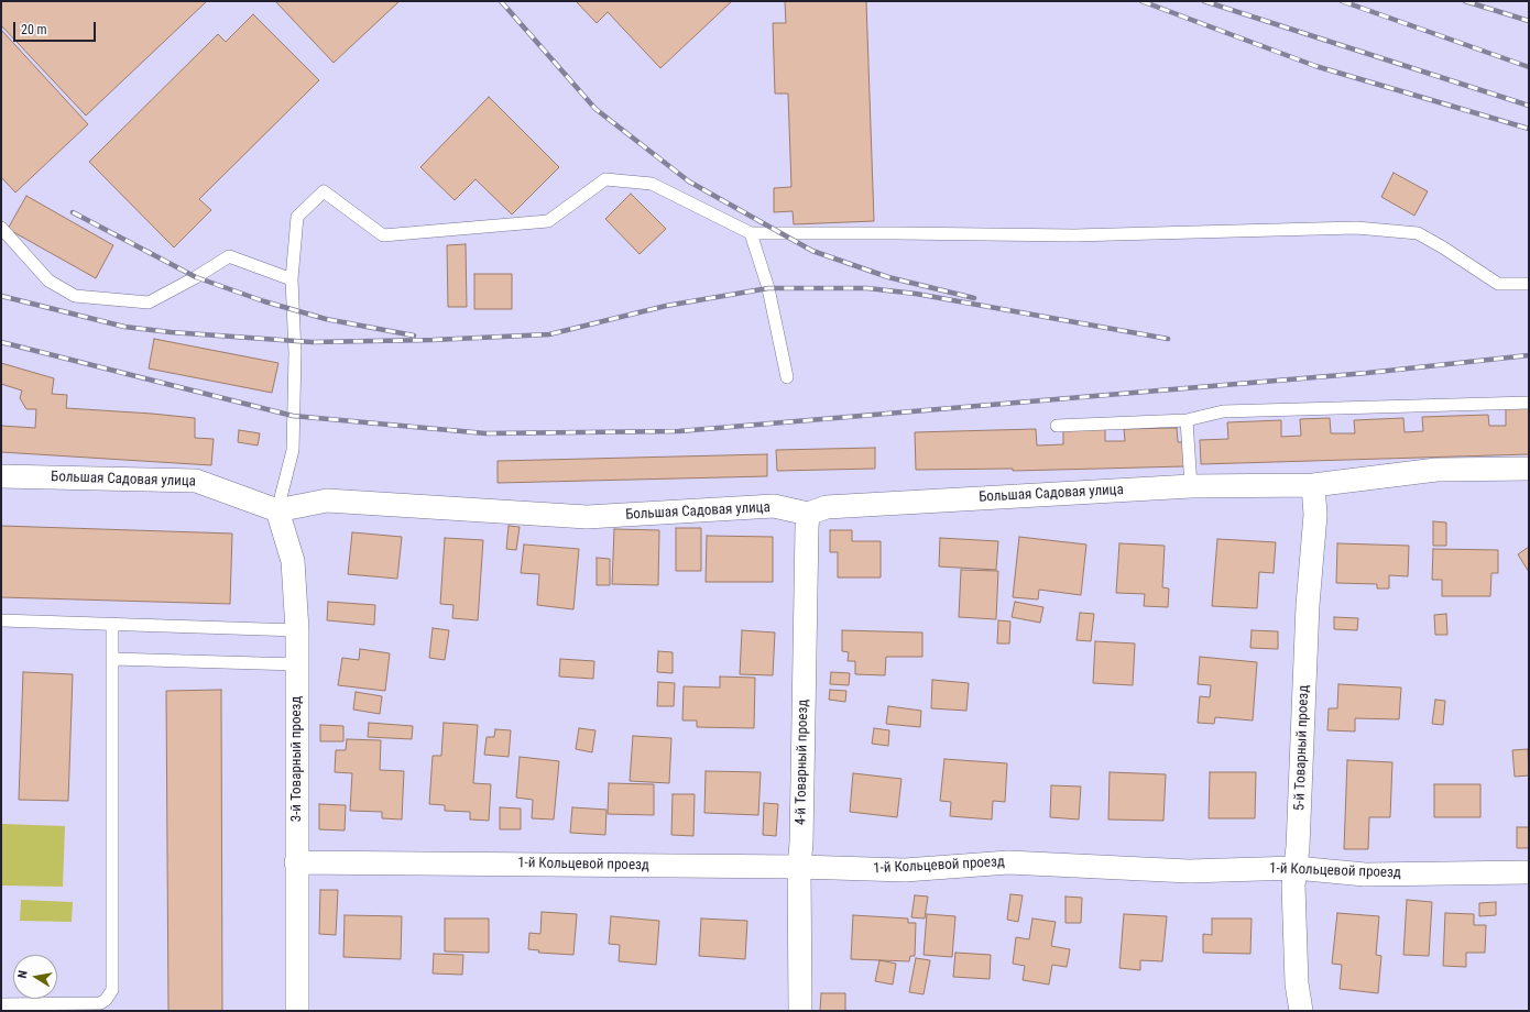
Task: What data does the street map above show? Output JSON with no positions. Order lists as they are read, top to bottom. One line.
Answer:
{"streets":{"street":["Большая Садовая улица","5-й Товарный проезд","3-й Товарный проезд","4-й Товарный проезд","1-й Кольцевой проезд"]},"crossings":[["Большая Садовая улица","5-й Товарный проезд"],["Большая Садовая улица","3-й Товарный проезд"],["Большая Садовая улица","4-й Товарный проезд"],["5-й Товарный проезд","1-й Кольцевой проезд"],["3-й Товарный проезд","1-й Кольцевой проезд"],["4-й Товарный проезд","1-й Кольцевой проезд"]],"scale_bar":"20 m","north":"left"}
